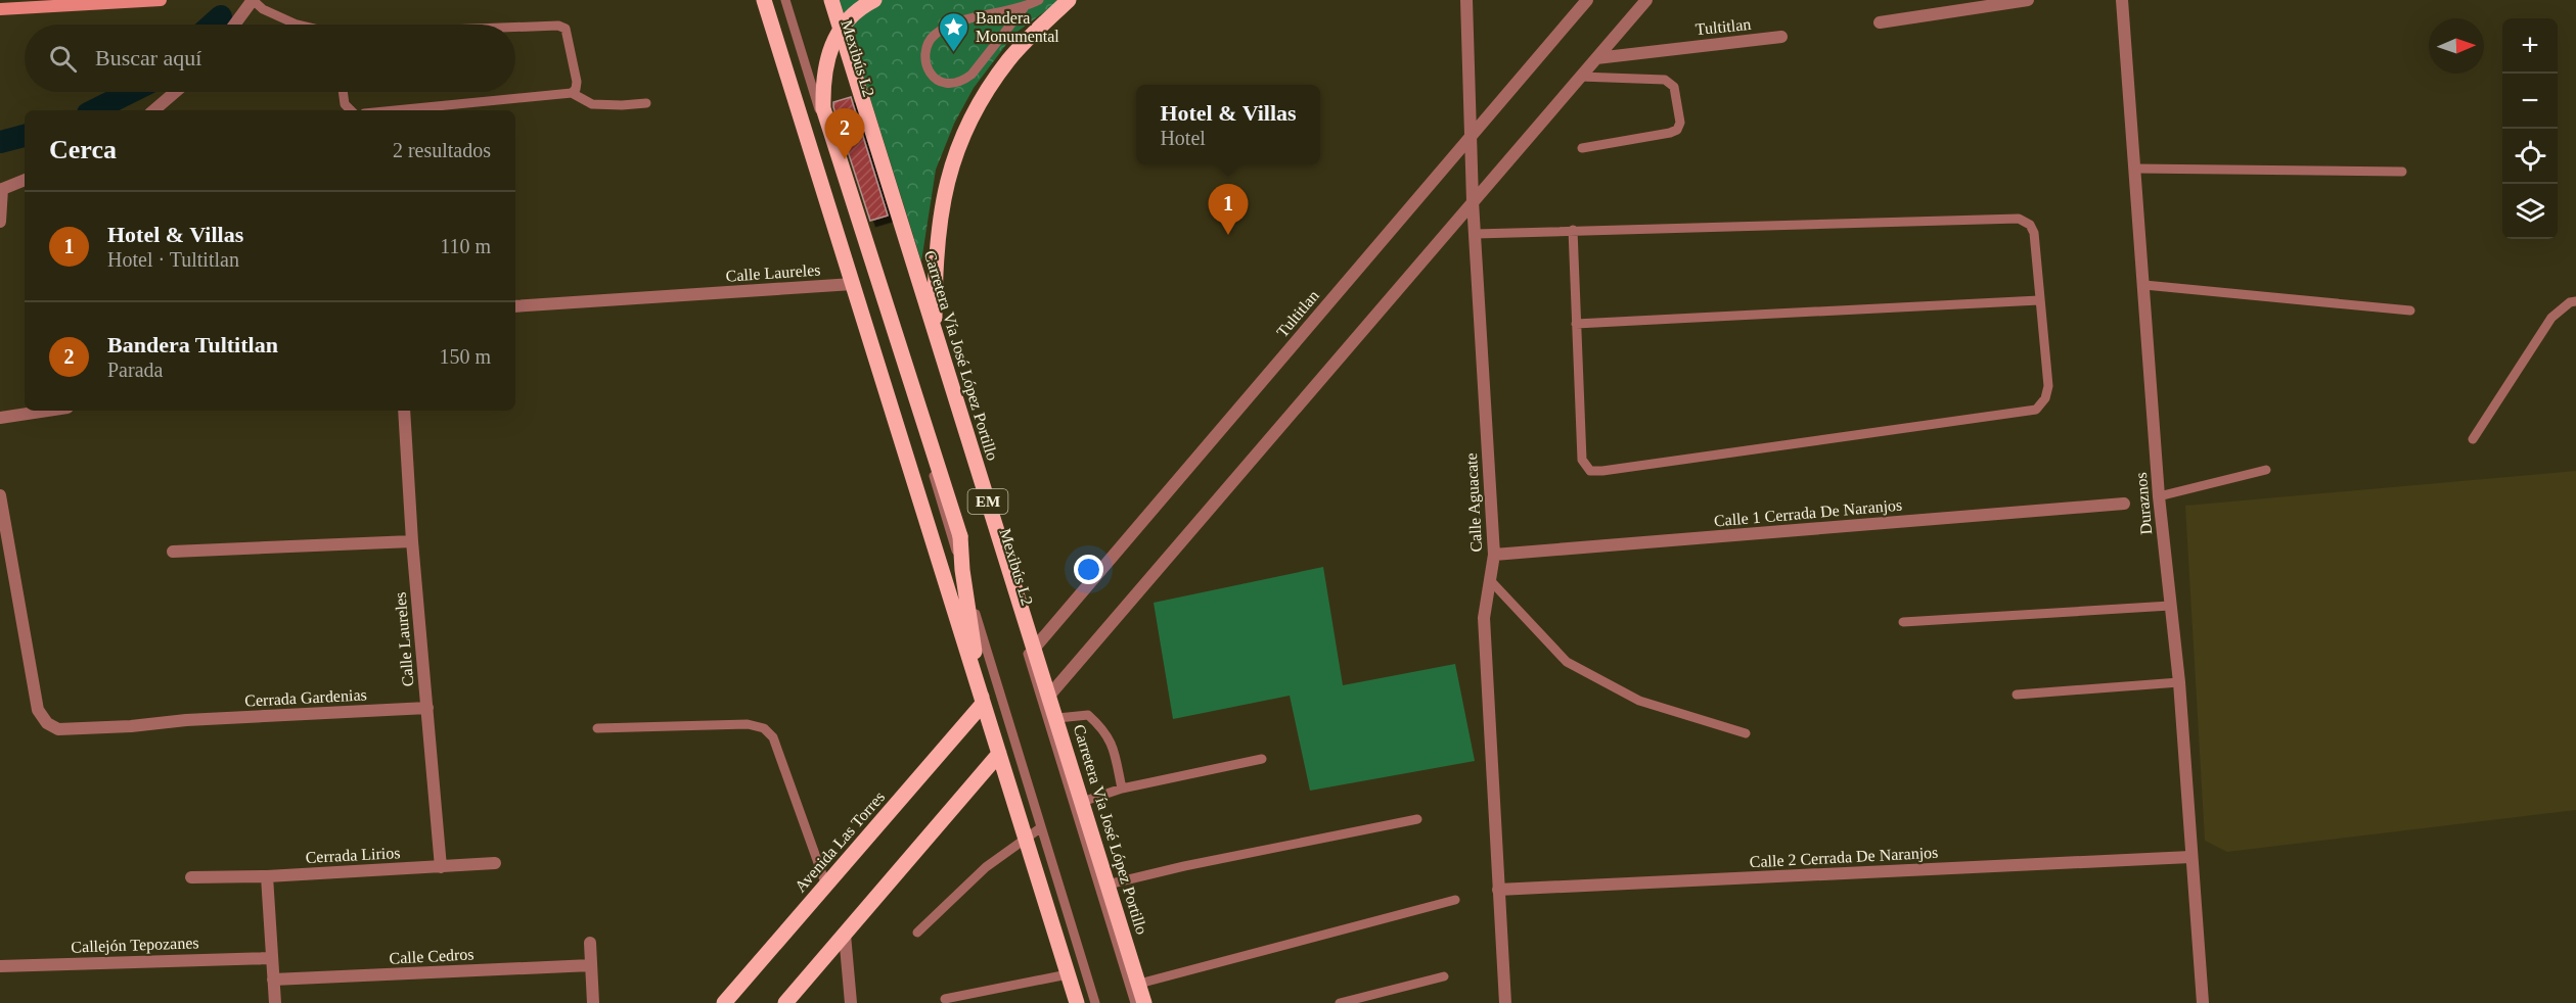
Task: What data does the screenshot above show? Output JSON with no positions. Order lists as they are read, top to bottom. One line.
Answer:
{"streets":{"main road":["Carretera Vía José López Portillo","EM","Avenida Las Torres"],"street":["Tultitlan","Calle Laureles","Calle Aguacate","Duraznos","Calle 1 Cerrada De Naranjos","Cerrada Gardenias","Cerrada Lirios","Calle 2 Cerrada De Naranjos","Callejón Tepozanes","Calle Cedros"],"lane":["Mexibús L2"]},"crossings":[["Tultitlan","Carretera Vía José López Portillo"],["Tultitlan","Calle Aguacate"],["Calle Laureles","Cerrada Gardenias"],["Calle Laureles","Cerrada Lirios"],["Calle Aguacate","Calle 1 Cerrada De Naranjos"],["Calle Aguacate","Calle 2 Cerrada De Naranjos"],["Duraznos","Calle 2 Cerrada De Naranjos"]],"places":{"place":["Bandera Monumental"]},"north":"right","page":{"map_buttons":["+","−"],"search":"Buscar aquí","popup":["Hotel & Villas","Hotel"],"pins":["2","1"],"heading":["Cerca","2 resultados"],"list":[{"mark":"1","name":"Hotel & Villas","note":"Hotel · Tultitlan","value":"110 m"},{"mark":"2","name":"Bandera Tultitlan","note":"Parada","value":"150 m"}]}}
